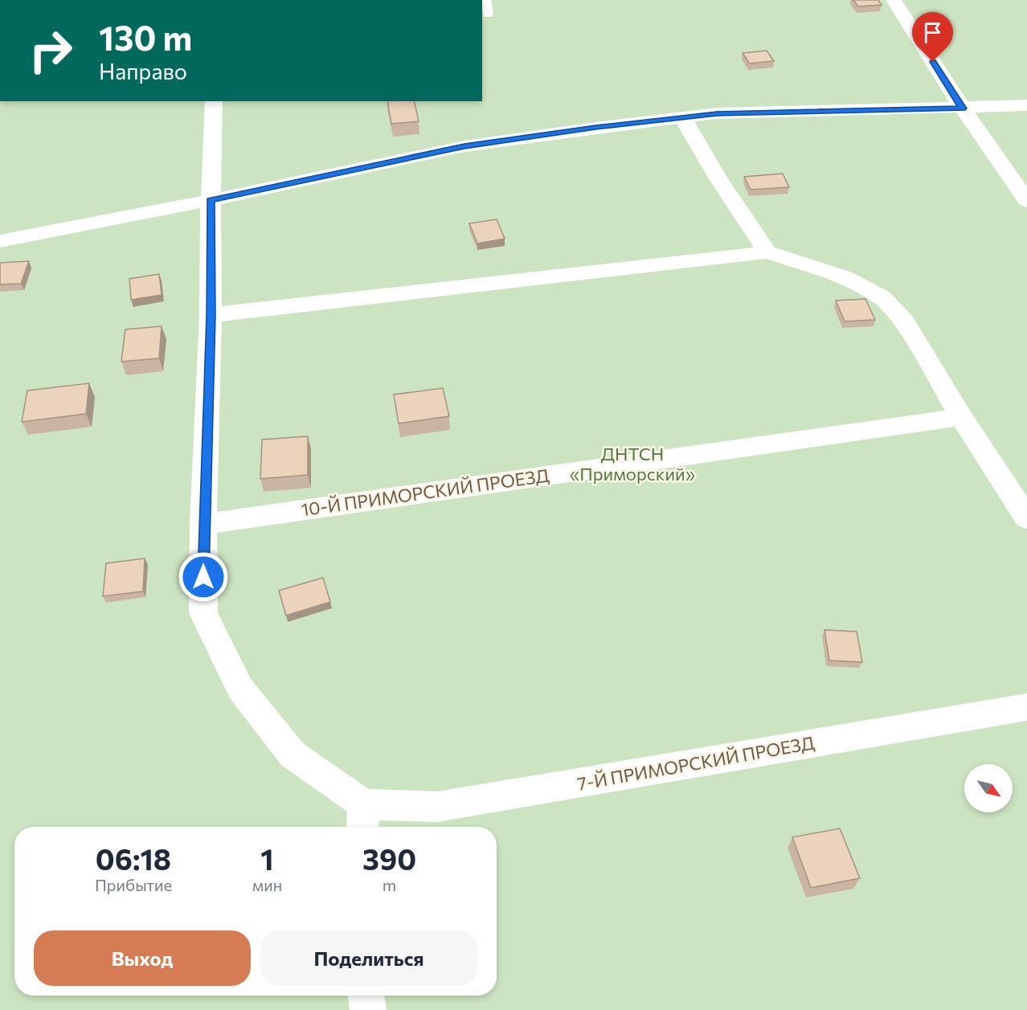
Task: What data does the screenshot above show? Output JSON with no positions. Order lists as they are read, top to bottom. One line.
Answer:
{"streets":{"street":["10-Й ПРИМОРСКИЙ ПРОЕЗД","7-Й ПРИМОРСКИЙ ПРОЕЗД"]},"crossings":[["10-Й ПРИМОРСКИЙ ПРОЕЗД","7-Й ПРИМОРСКИЙ ПРОЕЗД"]],"parks":["ДНТСН «Приморский»"],"north":"bottom right","page":{"turn":["130 m","Направо"],"eta":["06:18","Прибытие","1","мин","390","m"],"buttons":["Выход","Поделиться"]}}
